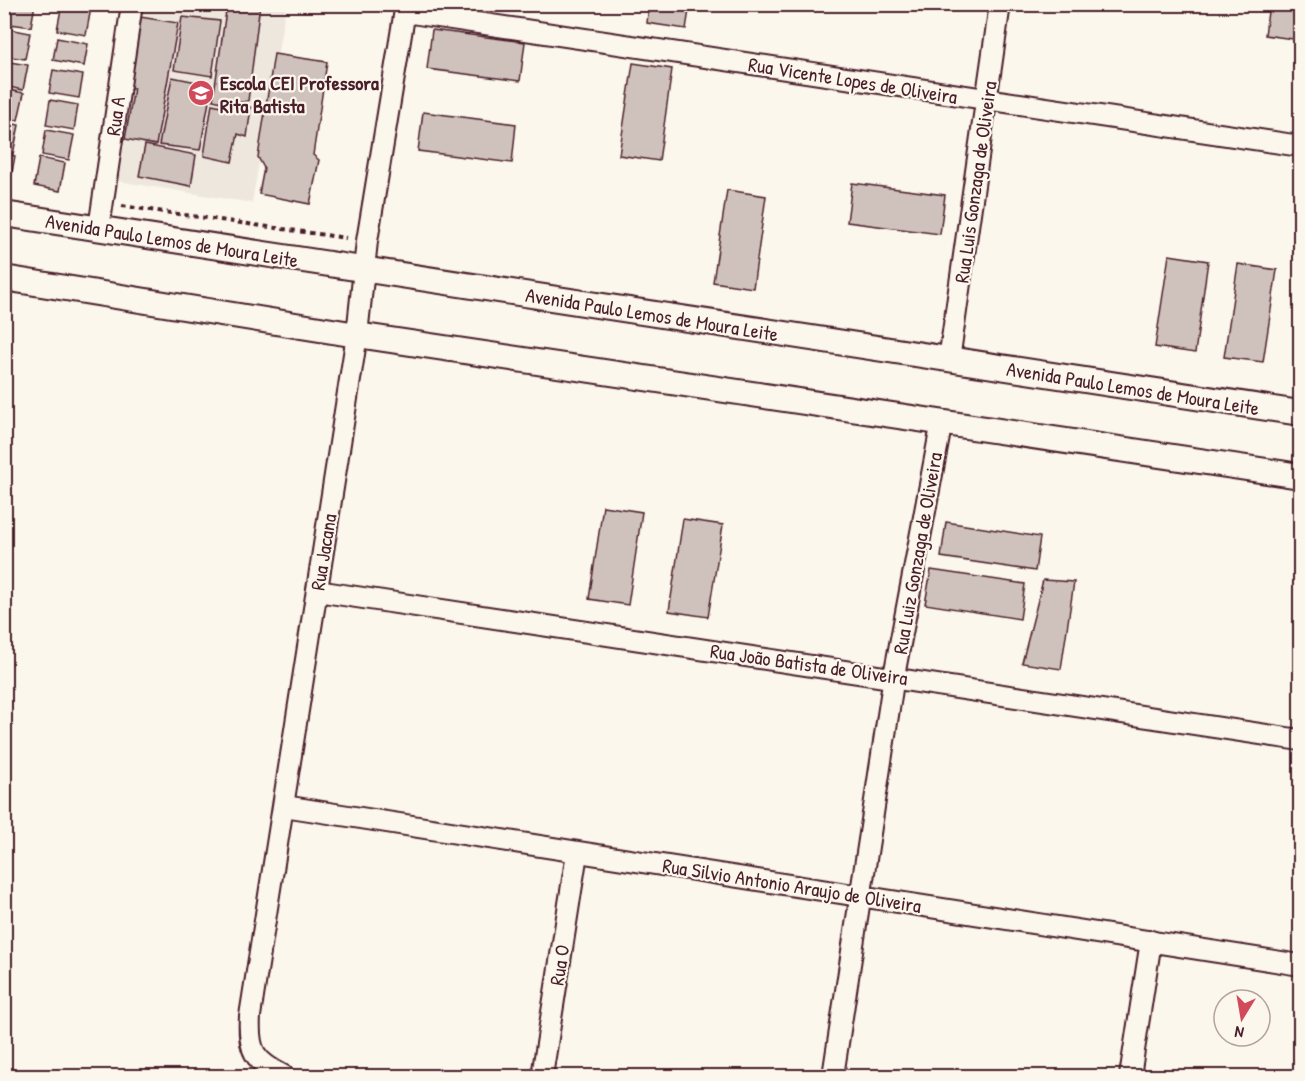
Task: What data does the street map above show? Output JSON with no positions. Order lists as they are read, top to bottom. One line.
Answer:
{"streets":{"street":["Rua Vicente Lopes de Oliveira","Rua A","Rua Luis Gonzaga de Oliveira","Avenida Paulo Lemos de Moura Leite","Rua Jacana","Rua Luiz Gonzaga de Oliveira","Rua João Batista de Oliveira","Rua Silvio Antonio Araujo de Oliveira","Rua O"]},"crossings":[["Rua Vicente Lopes de Oliveira","Rua Luis Gonzaga de Oliveira"],["Rua Vicente Lopes de Oliveira","Rua Jacana"],["Rua A","Avenida Paulo Lemos de Moura Leite"],["Rua Luis Gonzaga de Oliveira","Avenida Paulo Lemos de Moura Leite"],["Avenida Paulo Lemos de Moura Leite","Rua Jacana"],["Rua Jacana","Rua João Batista de Oliveira"],["Rua Jacana","Rua Silvio Antonio Araujo de Oliveira"],["Rua Luiz Gonzaga de Oliveira","Rua João Batista de Oliveira"],["Rua Luiz Gonzaga de Oliveira","Rua Silvio Antonio Araujo de Oliveira"],["Rua Silvio Antonio Araujo de Oliveira","Rua O"]],"places":{"school or university":["Escola CEI Professora Rita Batista"]},"north":"bottom"}
